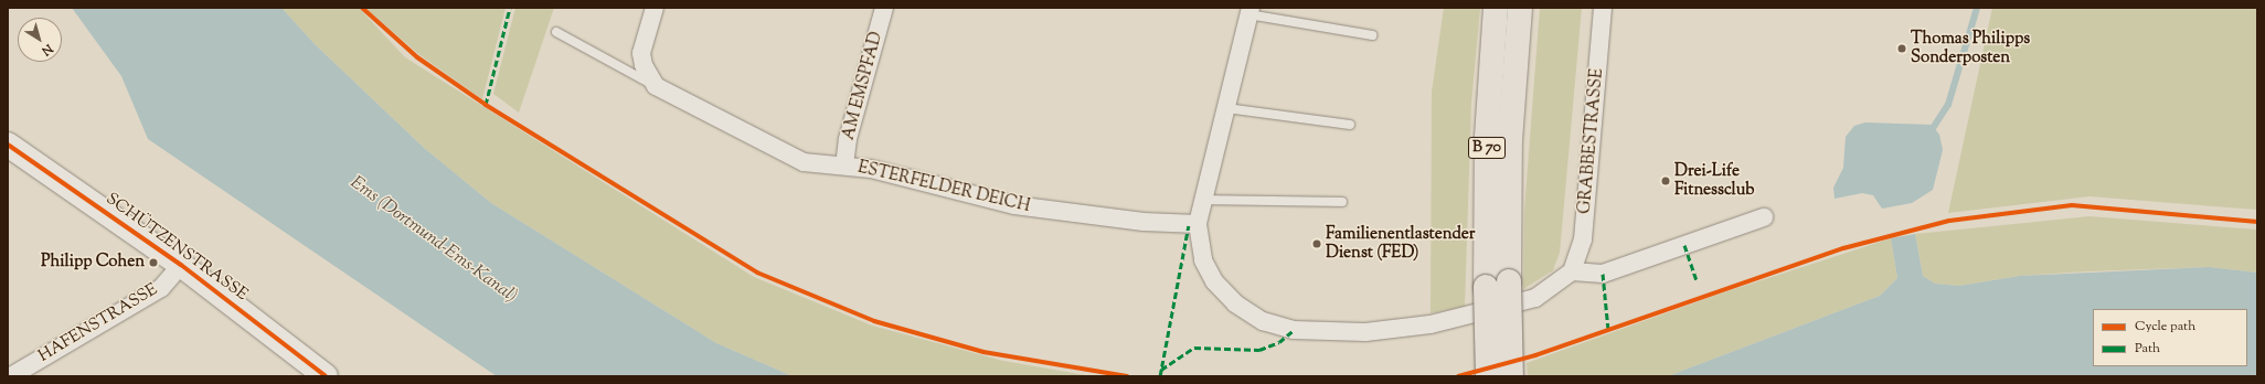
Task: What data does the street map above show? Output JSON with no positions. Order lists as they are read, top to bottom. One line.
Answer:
{"streets":{"highway":["B 70"],"street":["AM EMSPFAD","GRABBESTRASSE","ESTERFELDER DEICH","SCHÜTZENSTRASSE","HAFENSTRASSE"]},"crossings":[["AM EMSPFAD","ESTERFELDER DEICH"],["SCHÜTZENSTRASSE","HAFENSTRASSE"]],"water":["Ems (Dortmund-Ems-Kanal)"],"places":["Thomas Philipps Sonderposten","Drei-Life Fitnessclub","Familienentlastender Dienst (FED)","Philipp Cohen"],"legend":["Cycle path","Path"],"north":"bottom right"}
